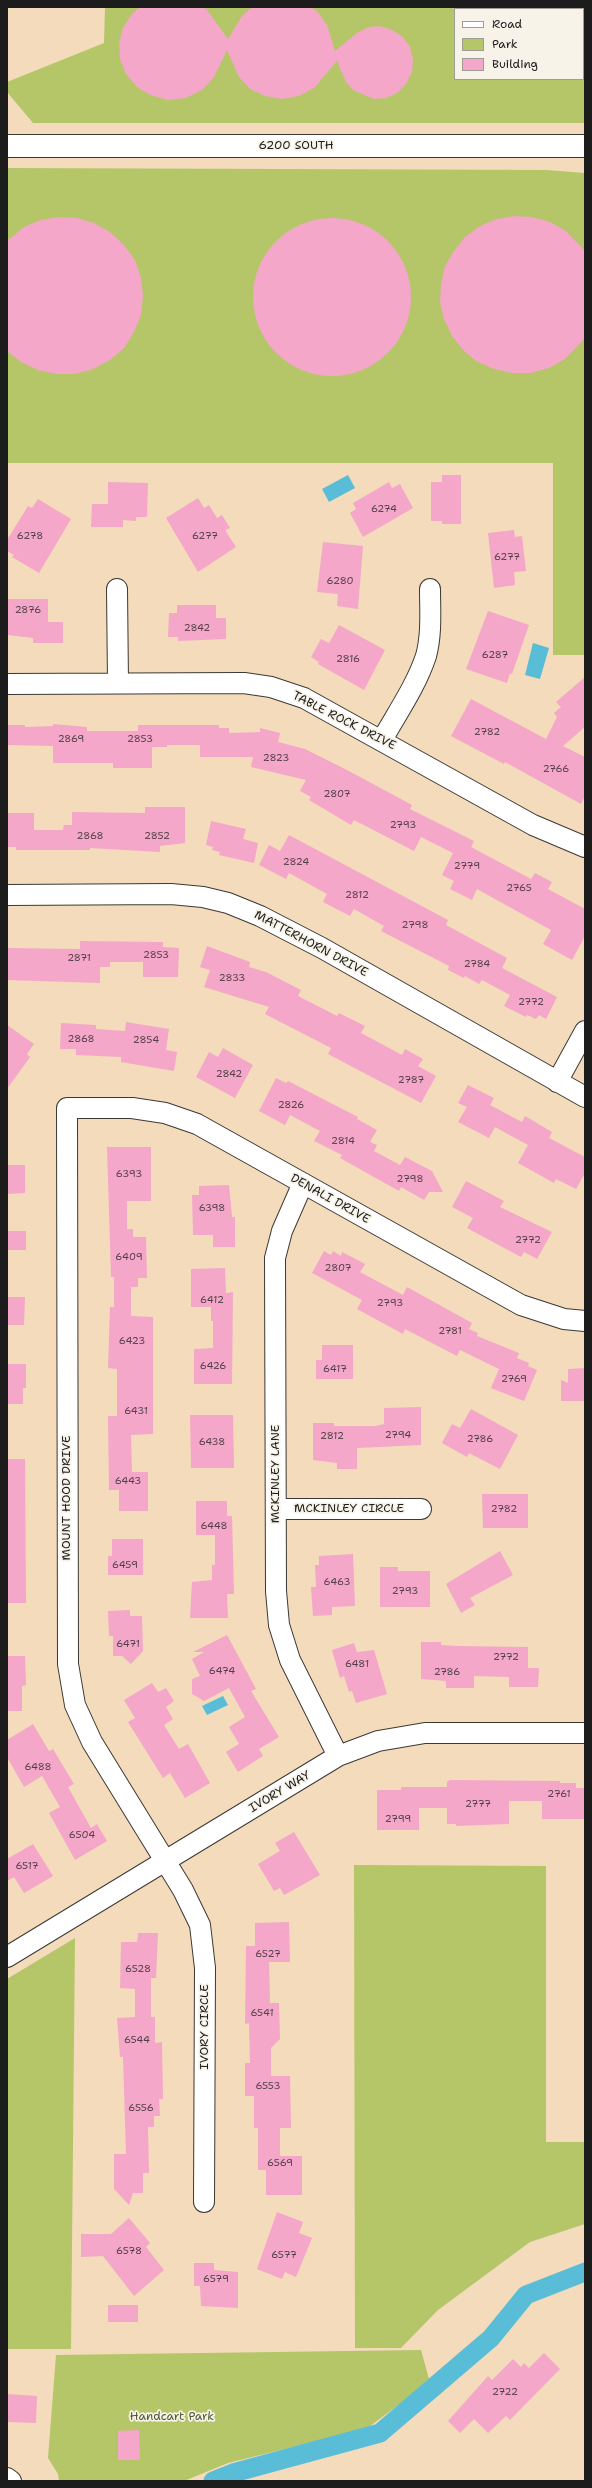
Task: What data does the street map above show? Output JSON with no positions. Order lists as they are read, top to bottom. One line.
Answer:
{"streets":{"main road":["6200 SOUTH"],"street":["TABLE ROCK DRIVE","MATTERHORN DRIVE","DENALI DRIVE","MCKINLEY LANE","MOUNT HOOD DRIVE","MCKINLEY CIRCLE","IVORY WAY","IVORY CIRCLE"]},"crossings":[["DENALI DRIVE","MCKINLEY LANE"],["DENALI DRIVE","MOUNT HOOD DRIVE"],["MCKINLEY LANE","MCKINLEY CIRCLE"],["MCKINLEY LANE","IVORY WAY"],["MOUNT HOOD DRIVE","IVORY WAY"],["MOUNT HOOD DRIVE","IVORY CIRCLE"],["IVORY WAY","IVORY CIRCLE"]],"parks":["Handcart Park"],"house_numbers":["6274","6278","6277","6277","6280","2876","2842","6287","2816","2782","2869","2853","2823","2766","2807","2793","2868","2852","2824","2779","2765","2812","2798","2853","2871","2784","2833","2772","2868","2854","2842","2787","2826","2814","6393","2798","6398","2772","6409","2807","6412","2793","2781","6423","6426","6417","2769","6431","2794","2812","2786","6438","6443","2782","6448","6459","6463","2793","6471","2772","6481","6474","2786","6488","2761","2777","2799","6504","6517","6527","6528","6541","6544","6553","6556","6569","6578","6577","6579","2722"],"legend":["Road","Park","Building"]}
